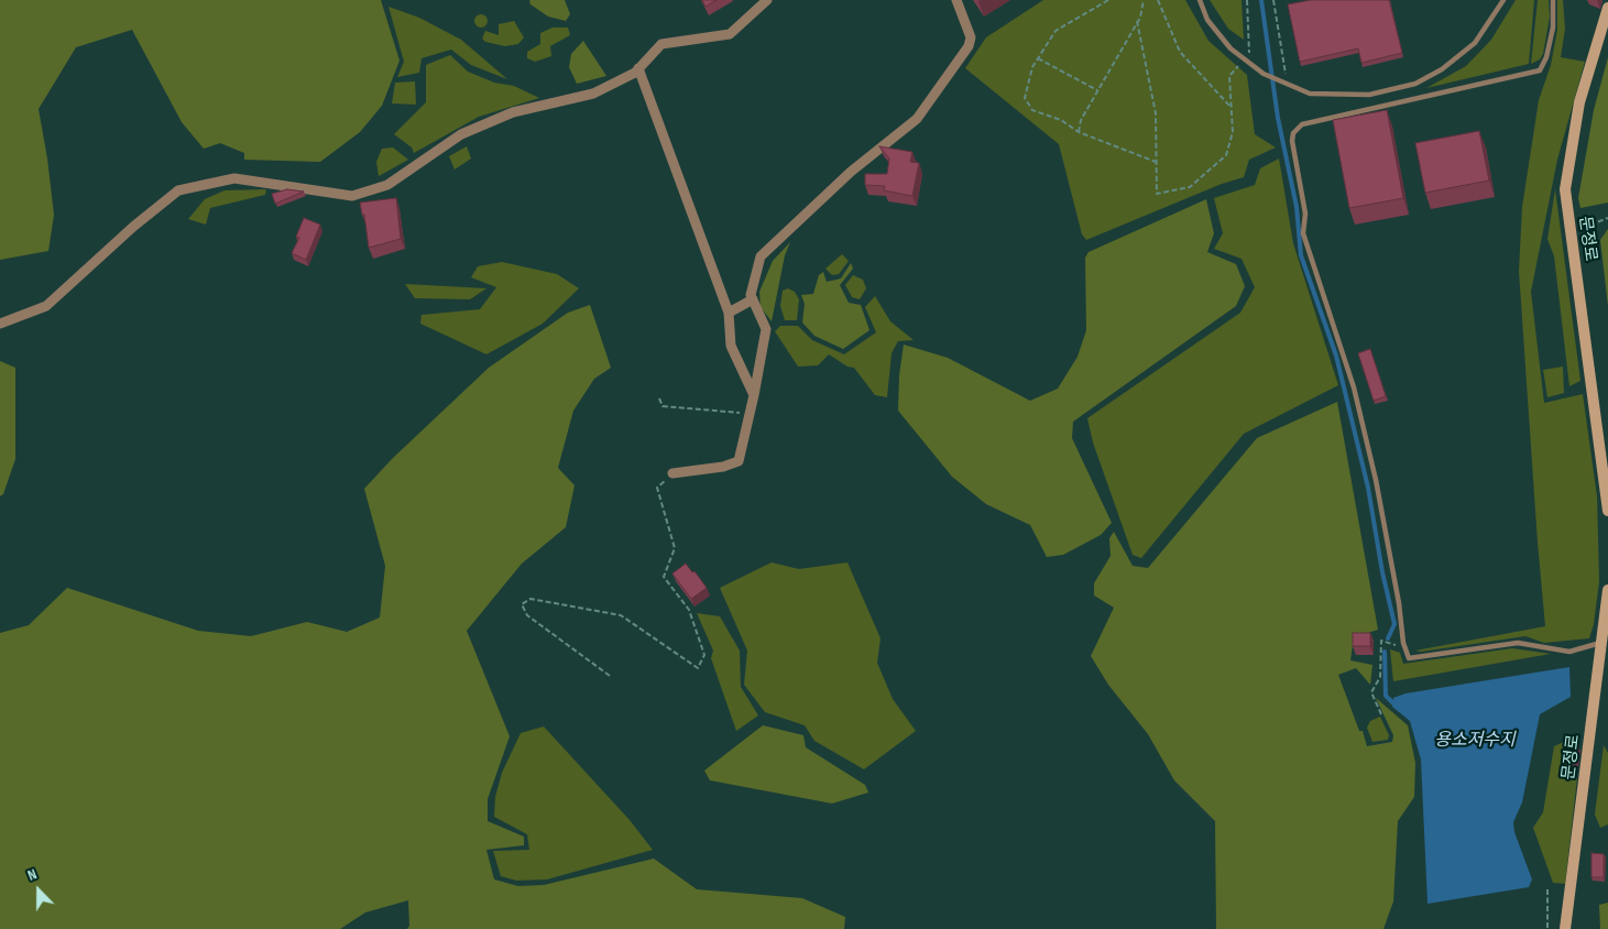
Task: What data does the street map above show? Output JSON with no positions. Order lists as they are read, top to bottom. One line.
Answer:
{"streets":{"main road":["문정로"]},"water":["용소저수지"],"north":"top"}
